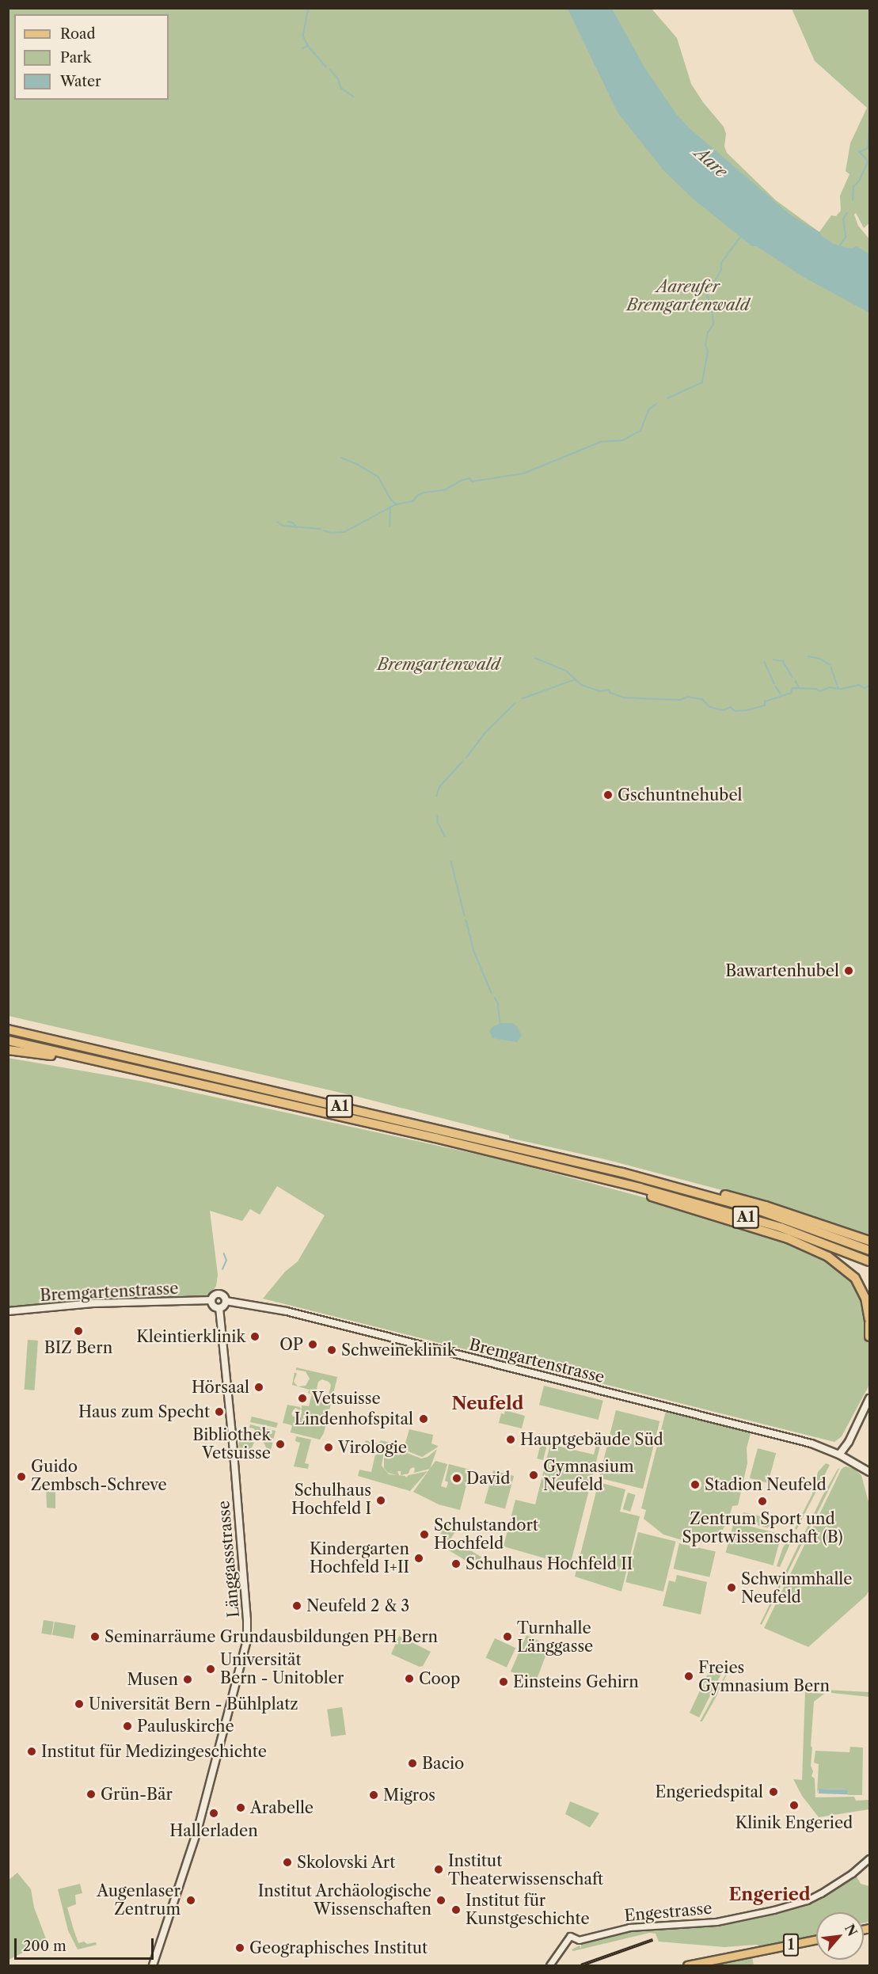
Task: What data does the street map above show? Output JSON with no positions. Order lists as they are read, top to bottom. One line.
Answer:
{"streets":{"highway":["A1"],"main road":["Bremgartenstrasse","Länggassstrasse","1"],"street":["Engestrasse"]},"crossings":[["Bremgartenstrasse","Länggassstrasse"]],"districts":["Neufeld","Engeried"],"water":["Aare"],"parks":["Aareufer Bremgartenwald","Bremgartenwald"],"places":["Gschuntnehubel","Bawartenhubel","BIZ Bern","Kleintierklinik","OP","Schweineklinik","Hörsaal","Vetsuisse","Haus zum Specht","Lindenhofspital","Hauptgebäude Süd","Bibliothek Vetsuisse","Virologie","Gymnasium Neufeld","Guido Zembsch-Schreve","David","Stadion Neufeld","Schulhaus Hochfeld I","Zentrum Sport und Sportwissenschaft (B)","Schulstandort Hochfeld","Kindergarten Hochfeld I+II","Schulhaus Hochfeld II","Schwimmhalle Neufeld","Neufeld 2 & 3","Seminarräume Grundausbildungen PH Bern","Turnhalle Länggasse","Universität Bern - Unitobler","Freies Gymnasium Bern","Coop","Musen","Einsteins Gehirn","Universität Bern - Bühlplatz","Pauluskirche","Institut für Medizingeschichte","Bacio","Engeriedspital","Grün-Bär","Migros","Klinik Engeried","Arabelle","Hallerladen","Skolovski Art","Institut Theaterwissenschaft","Augenlaser Zentrum","Institut Archäologische Wissenschaften","Institut für Kunstgeschichte","Geographisches Institut"],"legend":["Road","Park","Water"],"scale_bar":"200 m","north":"top right"}
